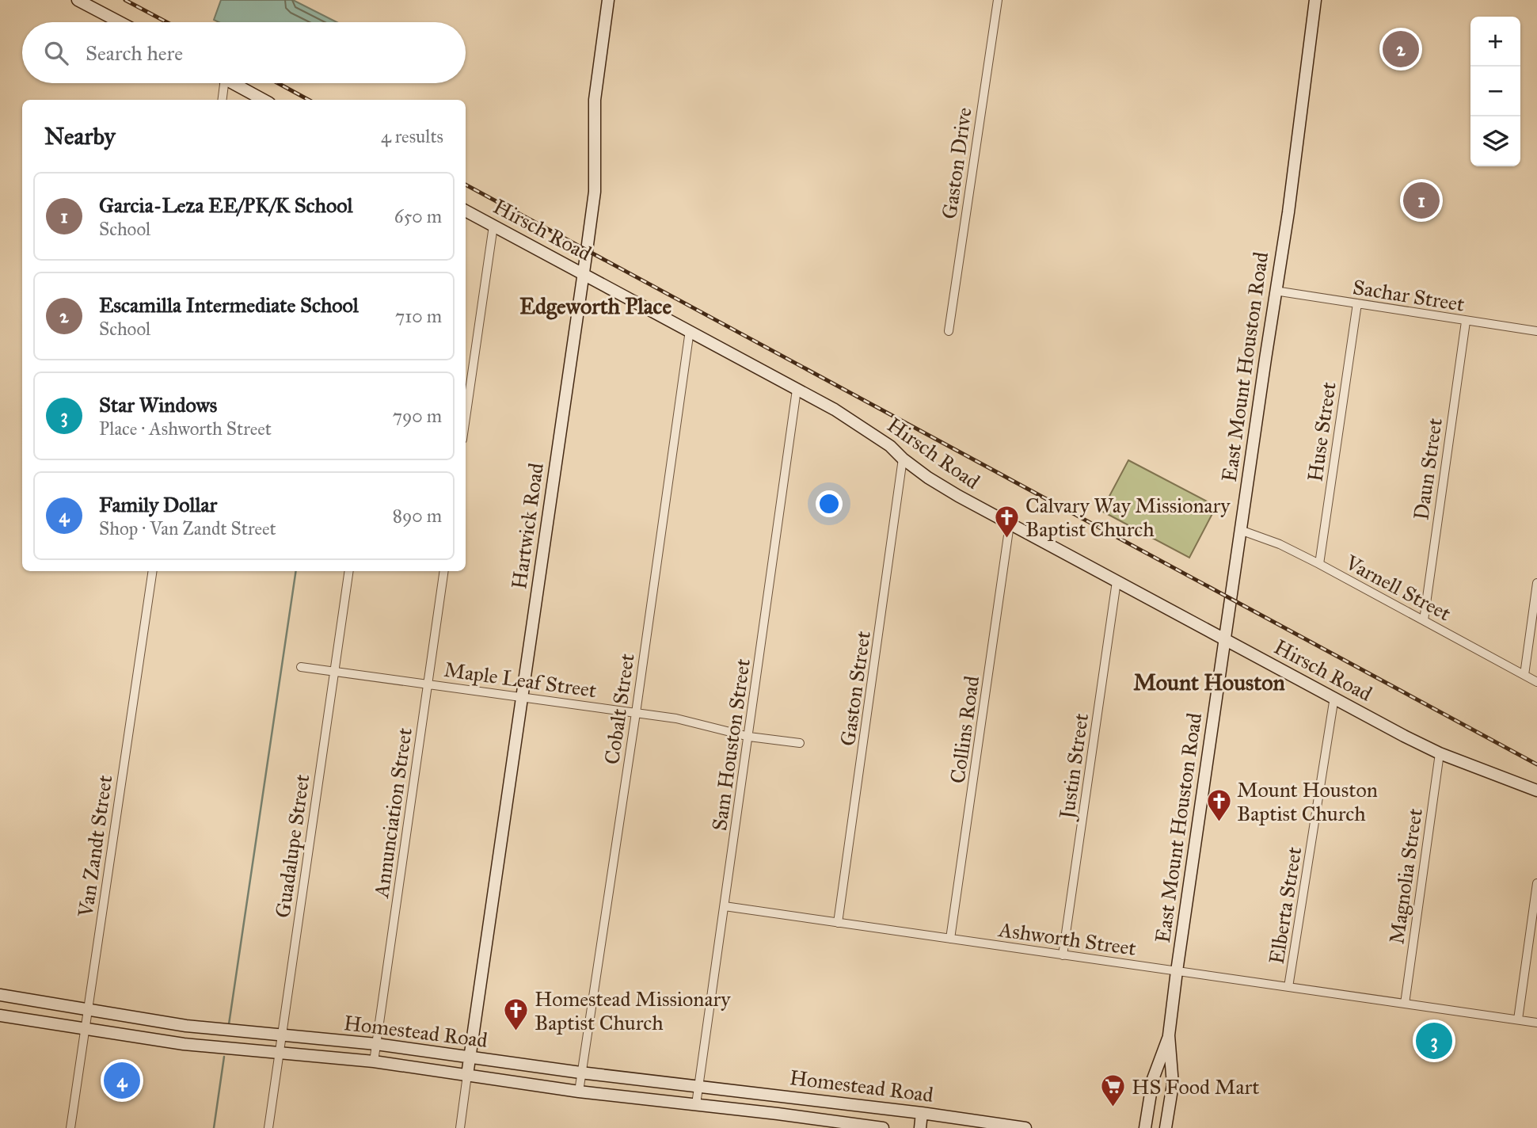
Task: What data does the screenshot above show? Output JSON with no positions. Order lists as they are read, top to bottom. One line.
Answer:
{"streets":{"main road":["Hirsch Road","East Mount Houston Road","Hartwick Road","Homestead Road"],"street":["Gaston Drive","Sachar Street","Huse Street","Daun Street","Varnell Street","Maple Leaf Street","Gaston Street","Cobalt Street","Collins Road","Sam Houston Street","Justin Street","Annunciation Street","Van Zandt Street","Guadalupe Street","Magnolia Street","Elberta Street","Ashworth Street"]},"crossings":[["Hirsch Road","East Mount Houston Road"],["Hirsch Road","Hartwick Road"],["Hirsch Road","Gaston Street"],["Hirsch Road","Cobalt Street"],["Hirsch Road","Collins Road"],["Hirsch Road","Sam Houston Street"],["Hirsch Road","Justin Street"],["Hirsch Road","Magnolia Street"],["Hirsch Road","Elberta Street"],["Sachar Street","East Mount Houston Road"],["Sachar Street","Huse Street"],["Sachar Street","Daun Street"],["East Mount Houston Road","Varnell Street"],["East Mount Houston Road","Ashworth Street"],["Huse Street","Varnell Street"],["Daun Street","Varnell Street"],["Hartwick Road","Maple Leaf Street"],["Hartwick Road","Homestead Road"],["Maple Leaf Street","Cobalt Street"],["Maple Leaf Street","Sam Houston Street"],["Maple Leaf Street","Annunciation Street"],["Maple Leaf Street","Guadalupe Street"],["Gaston Street","Ashworth Street"],["Cobalt Street","Homestead Road"],["Collins Road","Ashworth Street"],["Sam Houston Street","Ashworth Street"],["Sam Houston Street","Homestead Road"],["Justin Street","Ashworth Street"],["Annunciation Street","Homestead Road"],["Van Zandt Street","Homestead Road"],["Guadalupe Street","Homestead Road"],["Magnolia Street","Ashworth Street"],["Elberta Street","Ashworth Street"]],"districts":["Edgeworth Place","Mount Houston"],"places":{"church":["Calvary Way Missionary Baptist Church","Mount Houston Baptist Church","Homestead Missionary Baptist Church"],"supermarket":["HS Food Mart"]},"page":{"map_buttons":["+","−"],"search":"Search here","pins":["2","1","3","4"],"heading":["Nearby","4 results"],"list":[{"mark":"1","name":"Garcia-Leza EE/PK/K School","note":"School","value":"650 m"},{"mark":"2","name":"Escamilla Intermediate School","note":"School","value":"710 m"},{"mark":"3","name":"Star Windows","note":"Place · Ashworth Street","value":"790 m"},{"mark":"4","name":"Family Dollar","note":"Shop · Van Zandt Street","value":"890 m"}]}}
